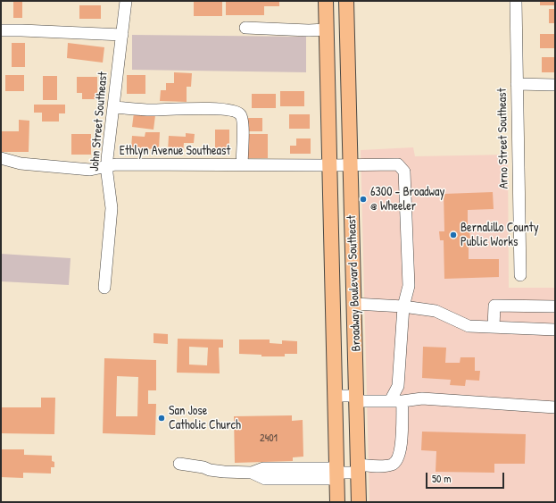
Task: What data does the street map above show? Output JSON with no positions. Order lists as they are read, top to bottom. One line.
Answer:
{"streets":{"main road":["Broadway Boulevard Southeast"],"street":["John Street Southeast","Arno Street Southeast","Ethlyn Avenue Southeast"]},"crossings":[["John Street Southeast","Ethlyn Avenue Southeast"],["Ethlyn Avenue Southeast","Broadway Boulevard Southeast"]],"places":["6300 - Broadway @ Wheeler","Bernalillo County Public Works","San Jose Catholic Church"],"house_numbers":["2401"],"scale_bar":"50 m"}
